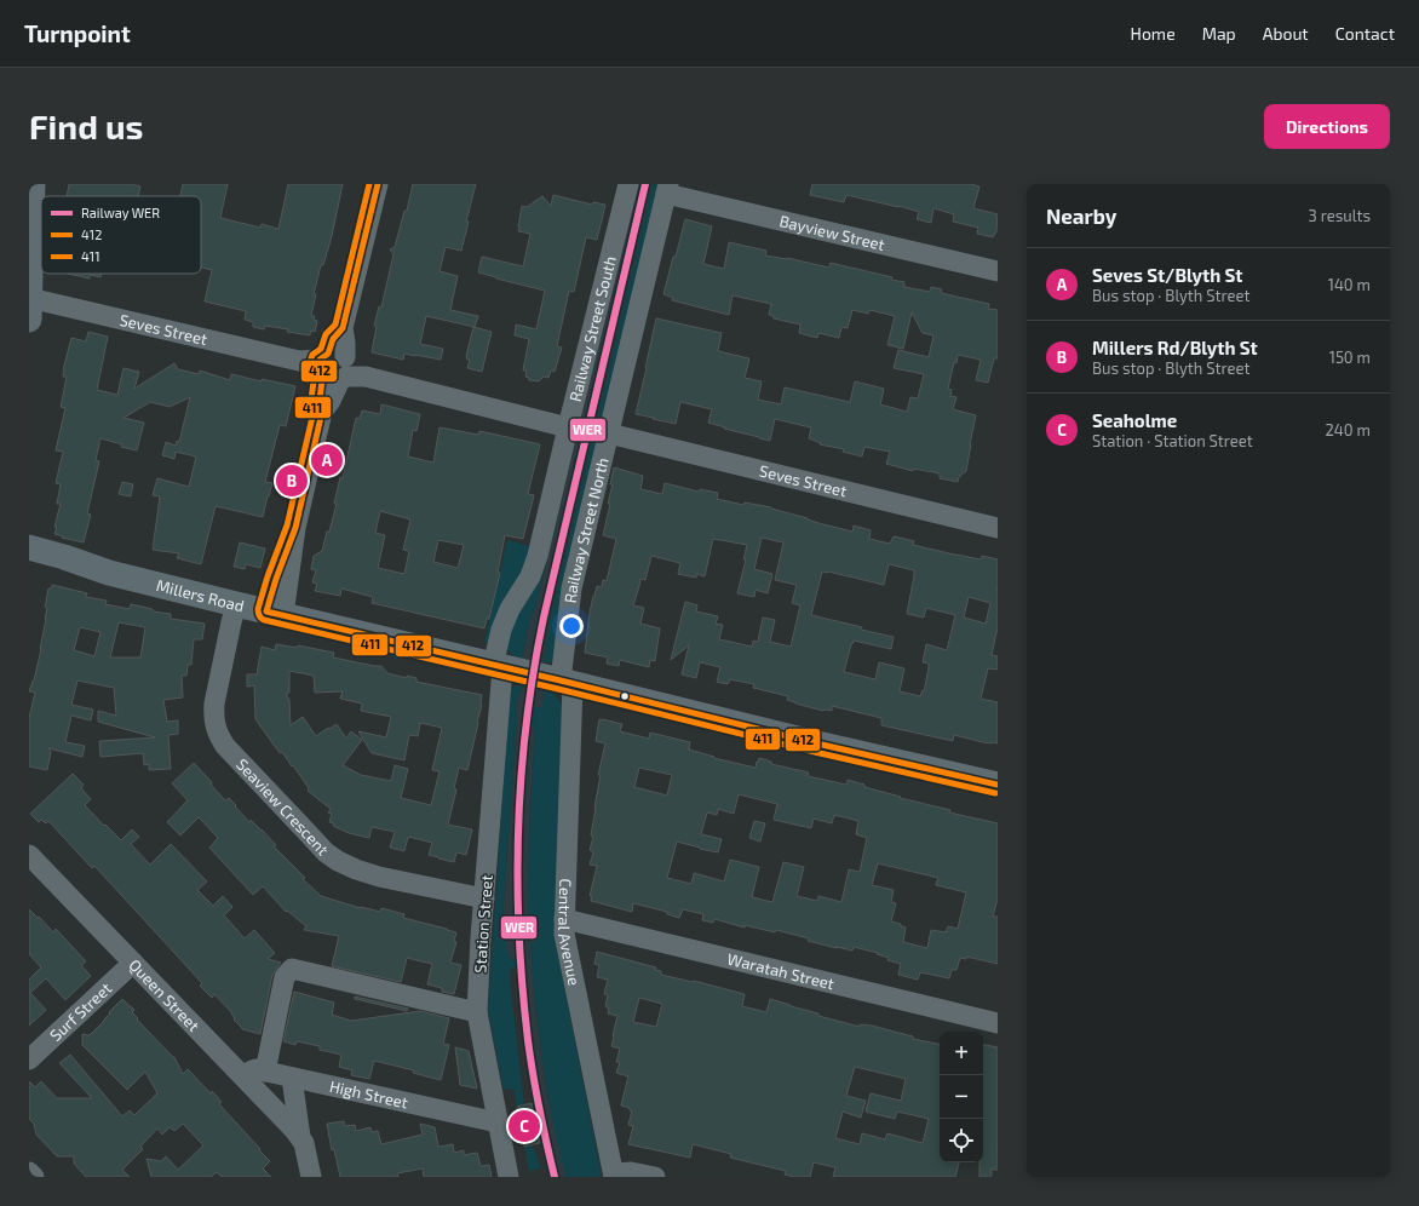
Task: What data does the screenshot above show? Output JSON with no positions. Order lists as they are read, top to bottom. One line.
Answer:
{"streets":{"main road":["Millers Road"],"street":["Bayview Street","Seves Street","Railway Street South","Railway Street North","Seaview Crescent","Station Street","Central Avenue","Waratah Street","Queen Street","Surf Street","High Street"]},"crossings":[["Bayview Street","Railway Street North"],["Seves Street","Railway Street South"],["Seves Street","Railway Street North"],["Railway Street South","Millers Road"],["Railway Street South","Station Street"],["Railway Street North","Millers Road"],["Railway Street North","Central Avenue"],["Millers Road","Seaview Crescent"],["Millers Road","Station Street"],["Millers Road","Central Avenue"],["Seaview Crescent","Station Street"],["Station Street","High Street"],["Central Avenue","Waratah Street"],["Queen Street","Surf Street"],["Queen Street","High Street"]],"lines":["rail line WER","transit line 412","transit line 411"],"legend":["Railway WER","412","411"],"page":{"header":"Turnpoint","nav":["Home","Map","About","Contact"],"buttons":"Directions","title":"Find us","heading":["Nearby","3 results"],"list":[{"mark":"A","name":"Seves St/Blyth St","note":"Bus stop · Blyth Street","value":"140 m"},{"mark":"B","name":"Millers Rd/Blyth St","note":"Bus stop · Blyth Street","value":"150 m"},{"mark":"C","name":"Seaholme","note":"Station · Station Street","value":"240 m"}],"pins":["A","B","C"],"map_buttons":["+","−"]}}
